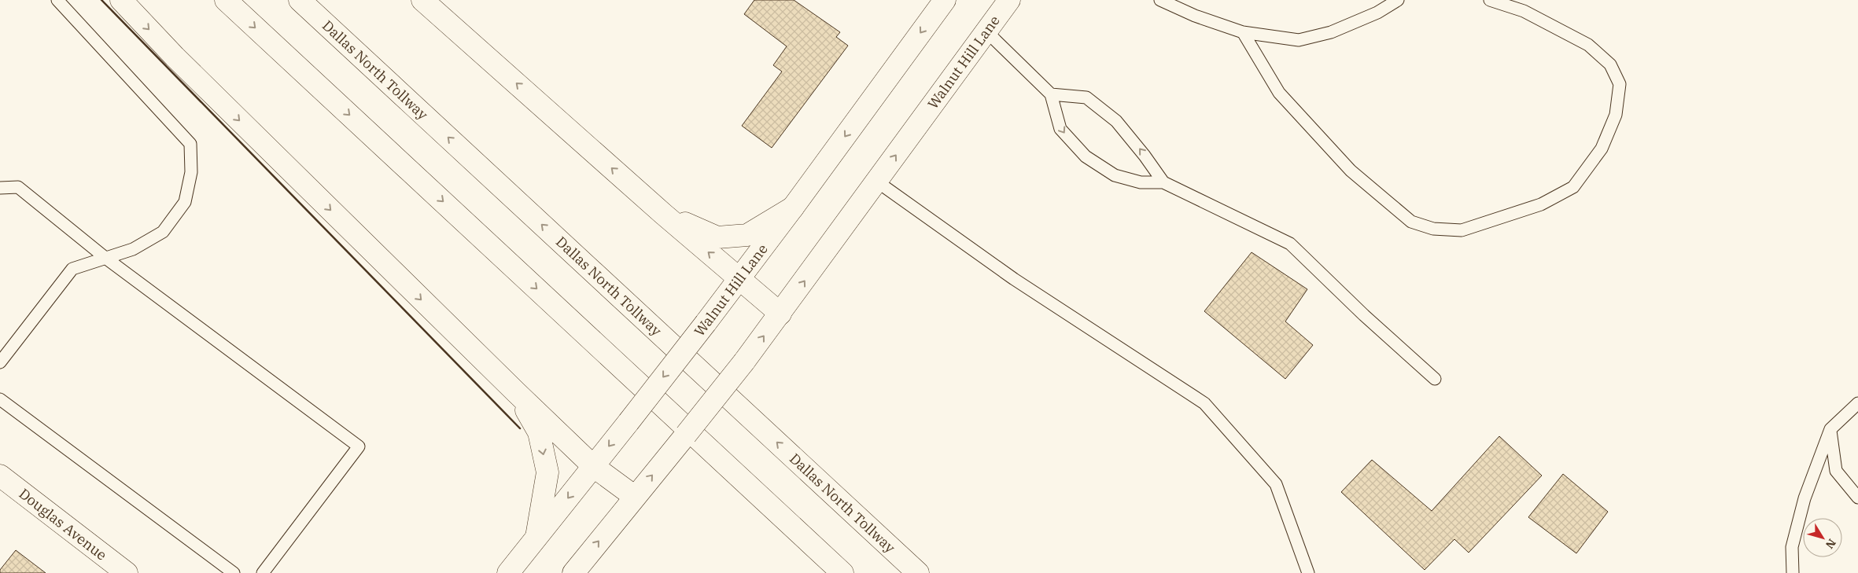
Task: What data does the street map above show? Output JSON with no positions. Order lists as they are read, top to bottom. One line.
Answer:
{"streets":{"main road":["Walnut Hill Lane","Dallas North Tollway","Douglas Avenue"]},"north":"bottom right"}
